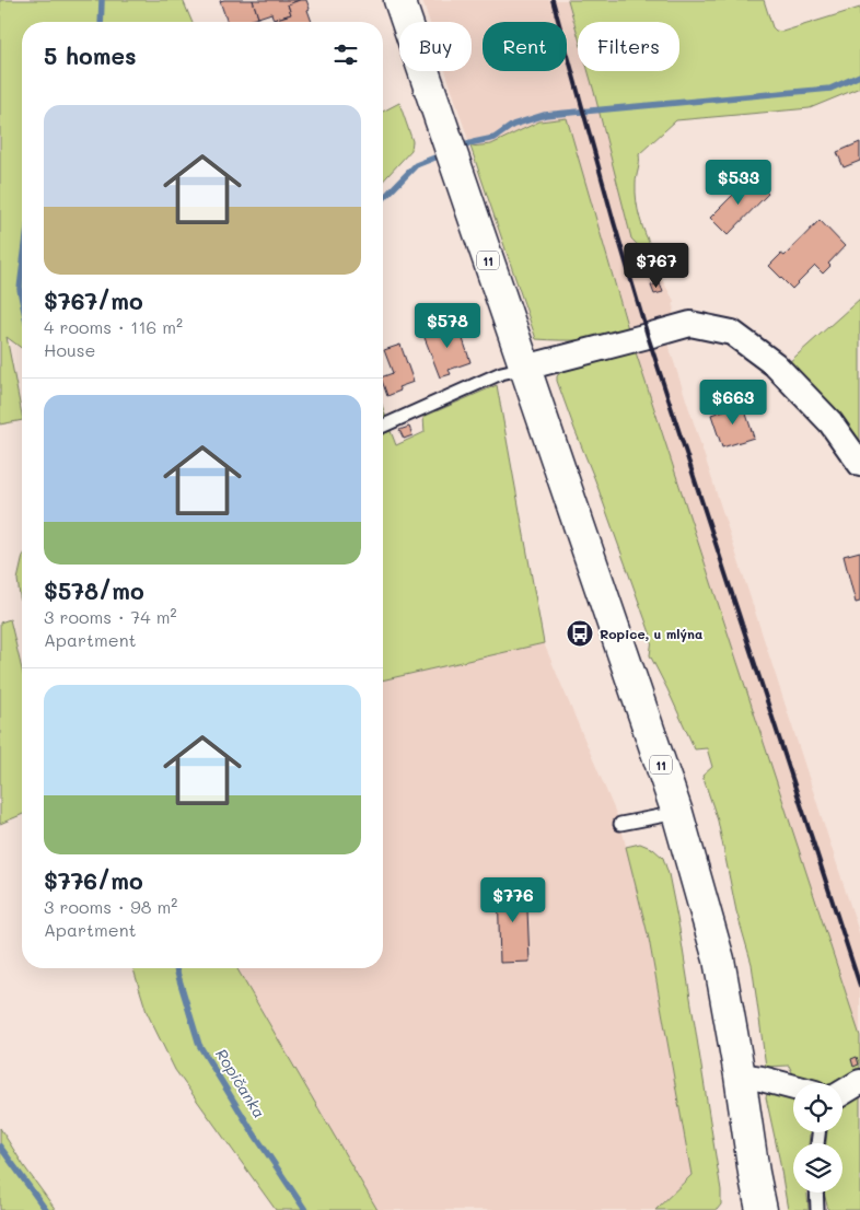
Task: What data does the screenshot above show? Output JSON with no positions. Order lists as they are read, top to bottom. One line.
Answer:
{"streets":{"main road":["11"]},"water":["Ropičanka"],"places":{"bus stop":["Ropice, u mlýna"]},"page":{"chip":["Buy","Rent","Filters"],"heading":"5 homes","list":[{"name":"$767/mo","note":"4 rooms · 116 m² · House"},{"name":"$578/mo","note":"3 rooms · 74 m² · Apartment"},{"name":"$776/mo","note":"3 rooms · 98 m² · Apartment"}],"price":["$533","$767","$578","$663","$776"]}}
